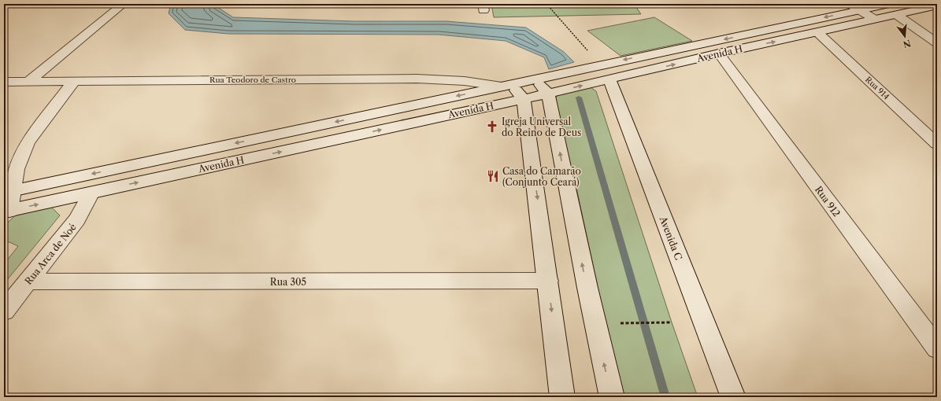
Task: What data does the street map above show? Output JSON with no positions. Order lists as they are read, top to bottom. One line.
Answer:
{"streets":{"street":["Avenida H","Rua Teodoro de Castro","Rua 914","Rua 912","Avenida C","Rua Arca de Noé","Rua 305"]},"crossings":[["Avenida H","Rua Teodoro de Castro"],["Avenida H","Rua 914"],["Avenida H","Rua 912"],["Avenida H","Avenida C"],["Avenida H","Rua Arca de Noé"],["Rua Arca de Noé","Rua 305"]],"places":{"church":["Igreja Universal do Reino de Deus"],"restaurant":["Casa do Camarão (Conjunto Ceará)"]},"north":"bottom"}
